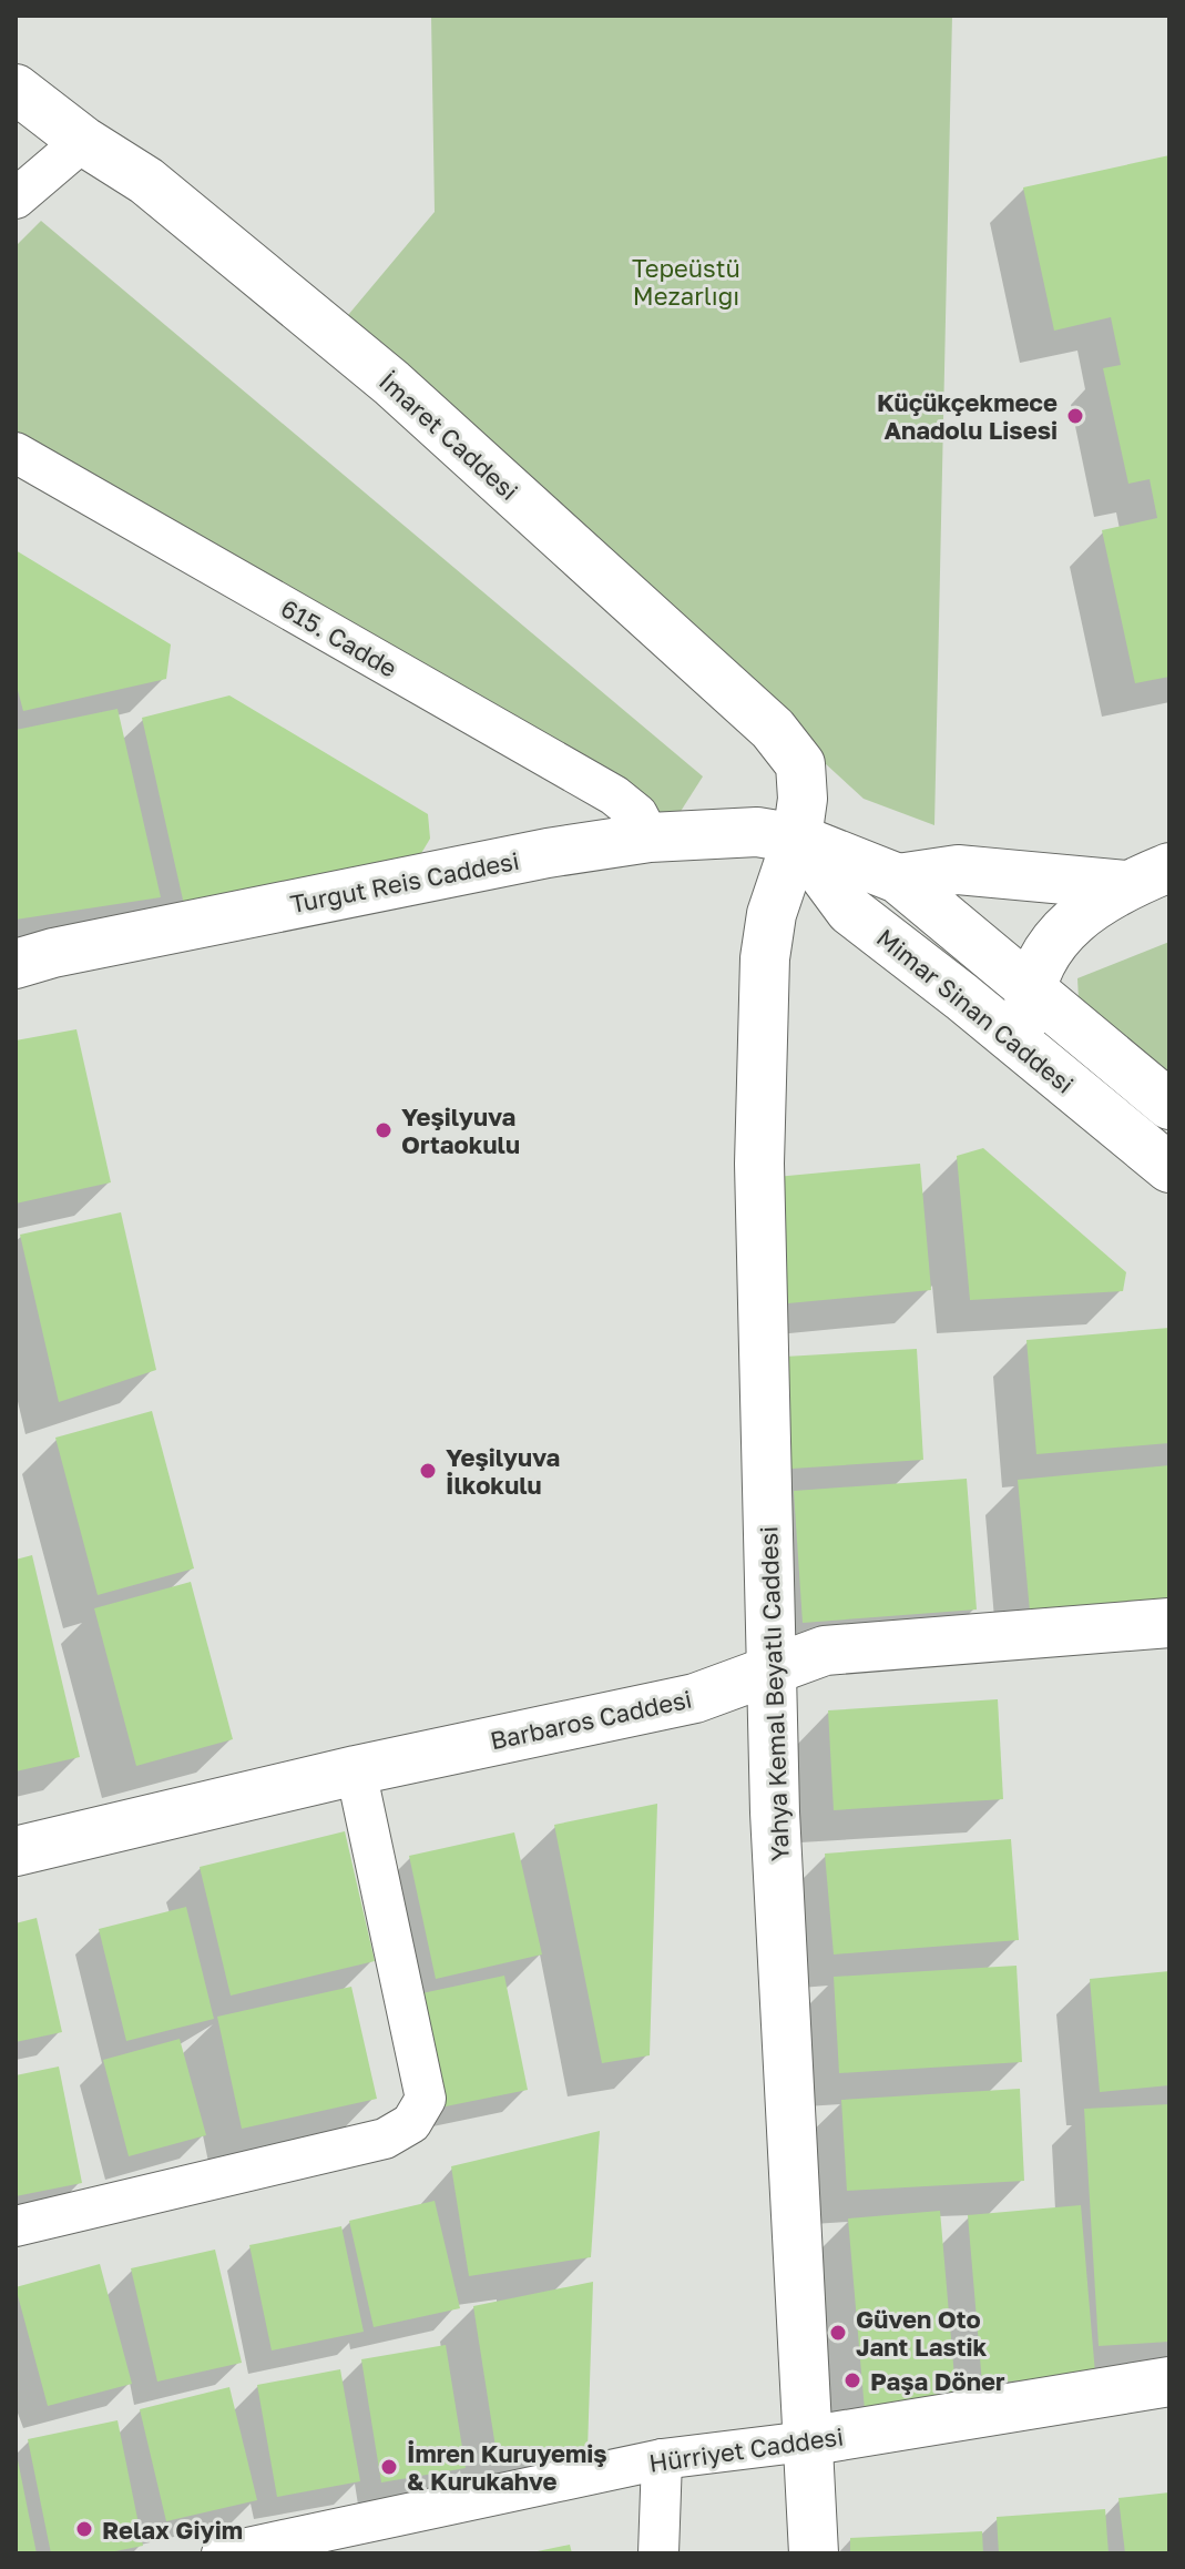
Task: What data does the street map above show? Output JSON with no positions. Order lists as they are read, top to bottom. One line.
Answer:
{"streets":{"street":["İmaret Caddesi","615. Cadde","Turgut Reis Caddesi","Mimar Sinan Caddesi","Yahya Kemal Beyatlı Caddesi","Barbaros Caddesi","Hürriyet Caddesi"]},"crossings":[["İmaret Caddesi","Turgut Reis Caddesi"],["İmaret Caddesi","Mimar Sinan Caddesi"],["İmaret Caddesi","Yahya Kemal Beyatlı Caddesi"],["615. Cadde","Turgut Reis Caddesi"],["Turgut Reis Caddesi","Mimar Sinan Caddesi"],["Turgut Reis Caddesi","Yahya Kemal Beyatlı Caddesi"],["Mimar Sinan Caddesi","Yahya Kemal Beyatlı Caddesi"],["Yahya Kemal Beyatlı Caddesi","Barbaros Caddesi"],["Yahya Kemal Beyatlı Caddesi","Hürriyet Caddesi"]],"parks":["Tepeüstü Mezarlığı"],"places":["Küçükçekmece Anadolu Lisesi","Yeşilyuva Ortaokulu","Yeşilyuva İlkokulu","Güven Oto Jant Lastik","Paşa Döner","İmren Kuruyemiş & Kurukahve","Relax Giyim"]}
